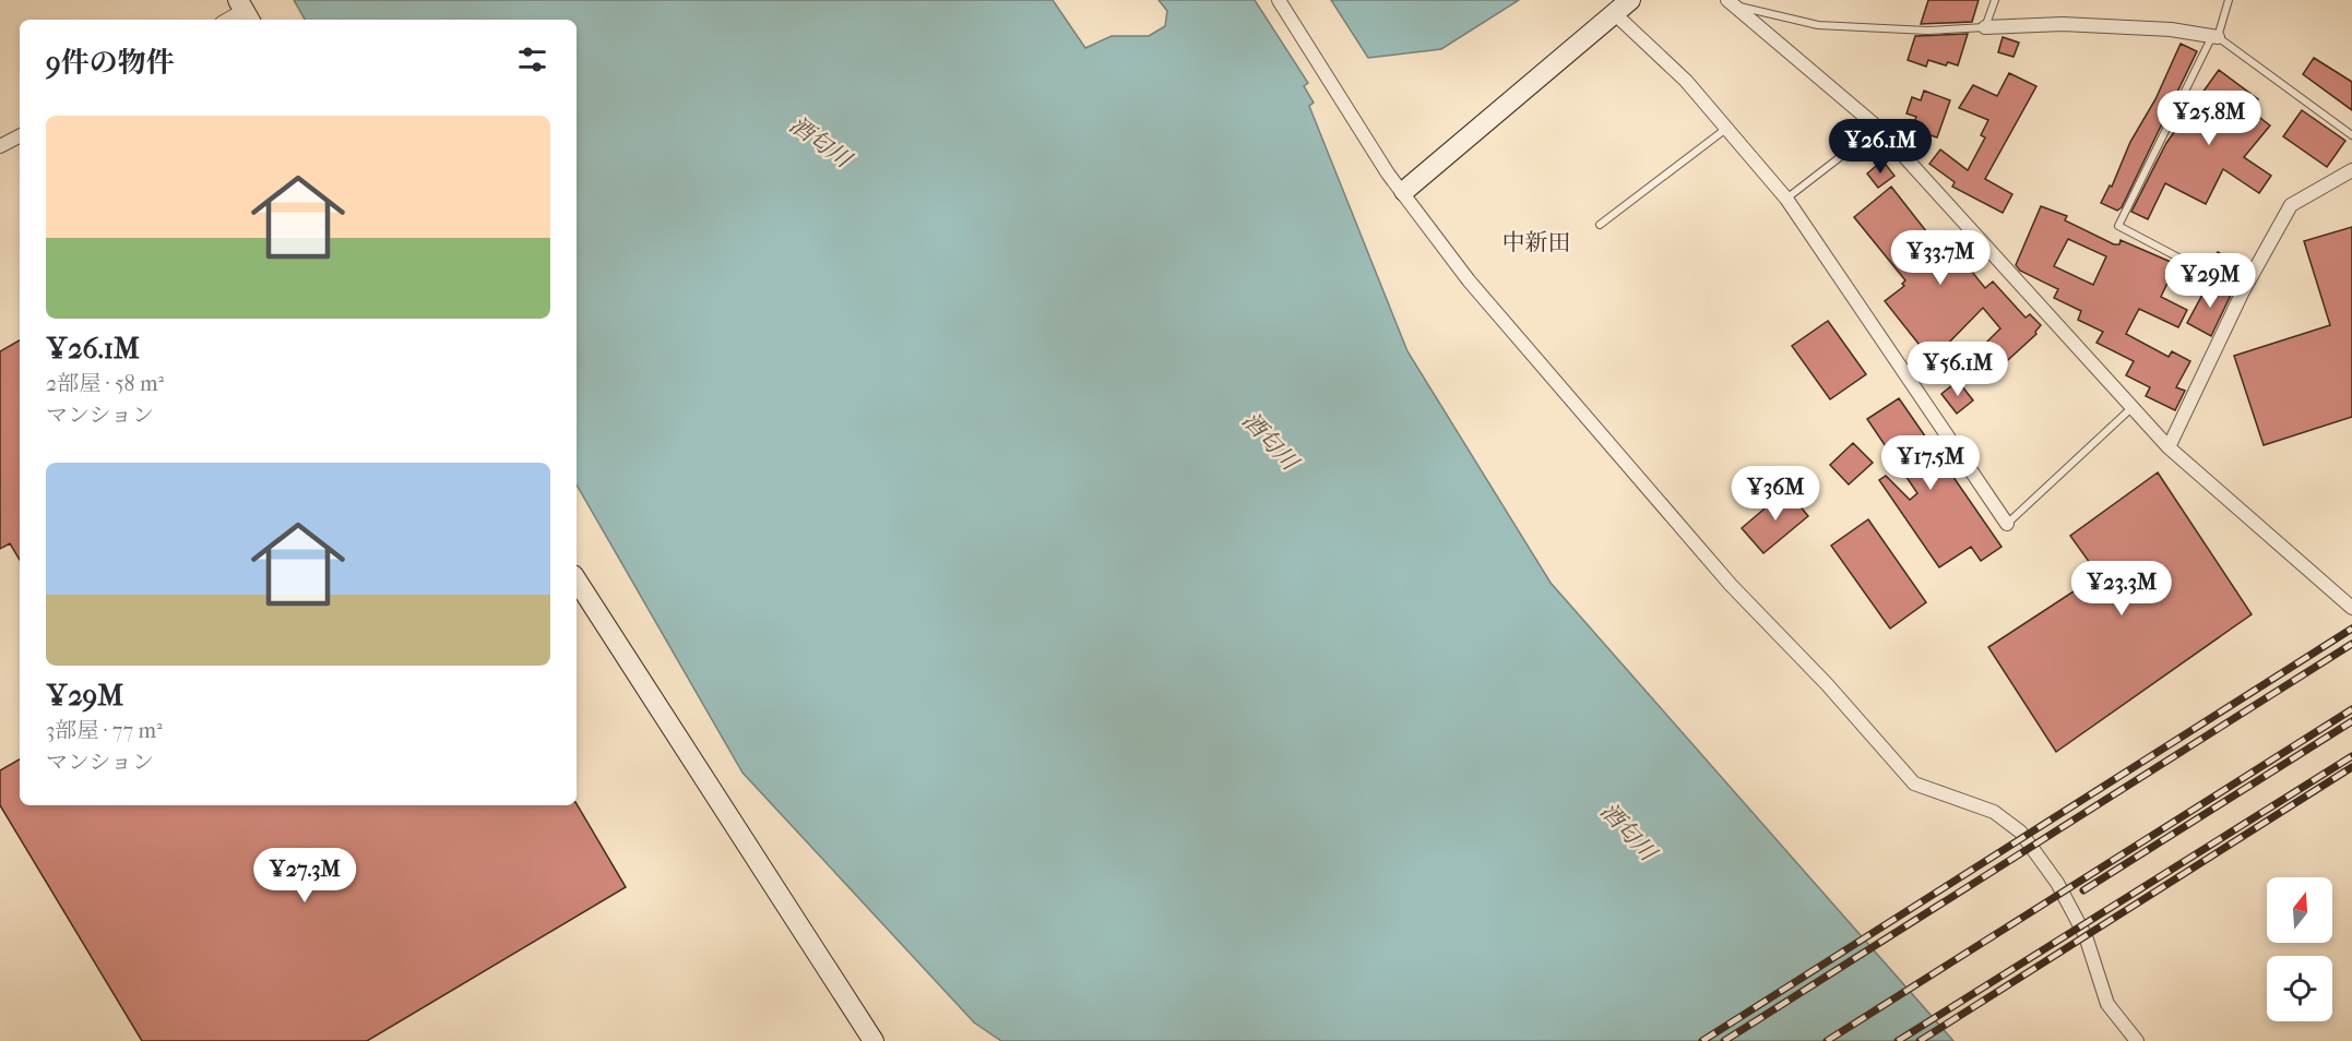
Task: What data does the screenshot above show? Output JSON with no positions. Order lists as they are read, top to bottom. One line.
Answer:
{"districts":["中新田"],"water":["酒匂川"],"north":"top","page":{"heading":"9件の物件","price":["¥25.8M","¥26.1M","¥33.7M","¥29M","¥56.1M","¥17.5M","¥36M","¥23.3M","¥27.3M"],"list":[{"name":"¥26.1M","note":"2部屋 · 58 m² · マンション"},{"name":"¥29M","note":"3部屋 · 77 m² · マンション"}]}}
